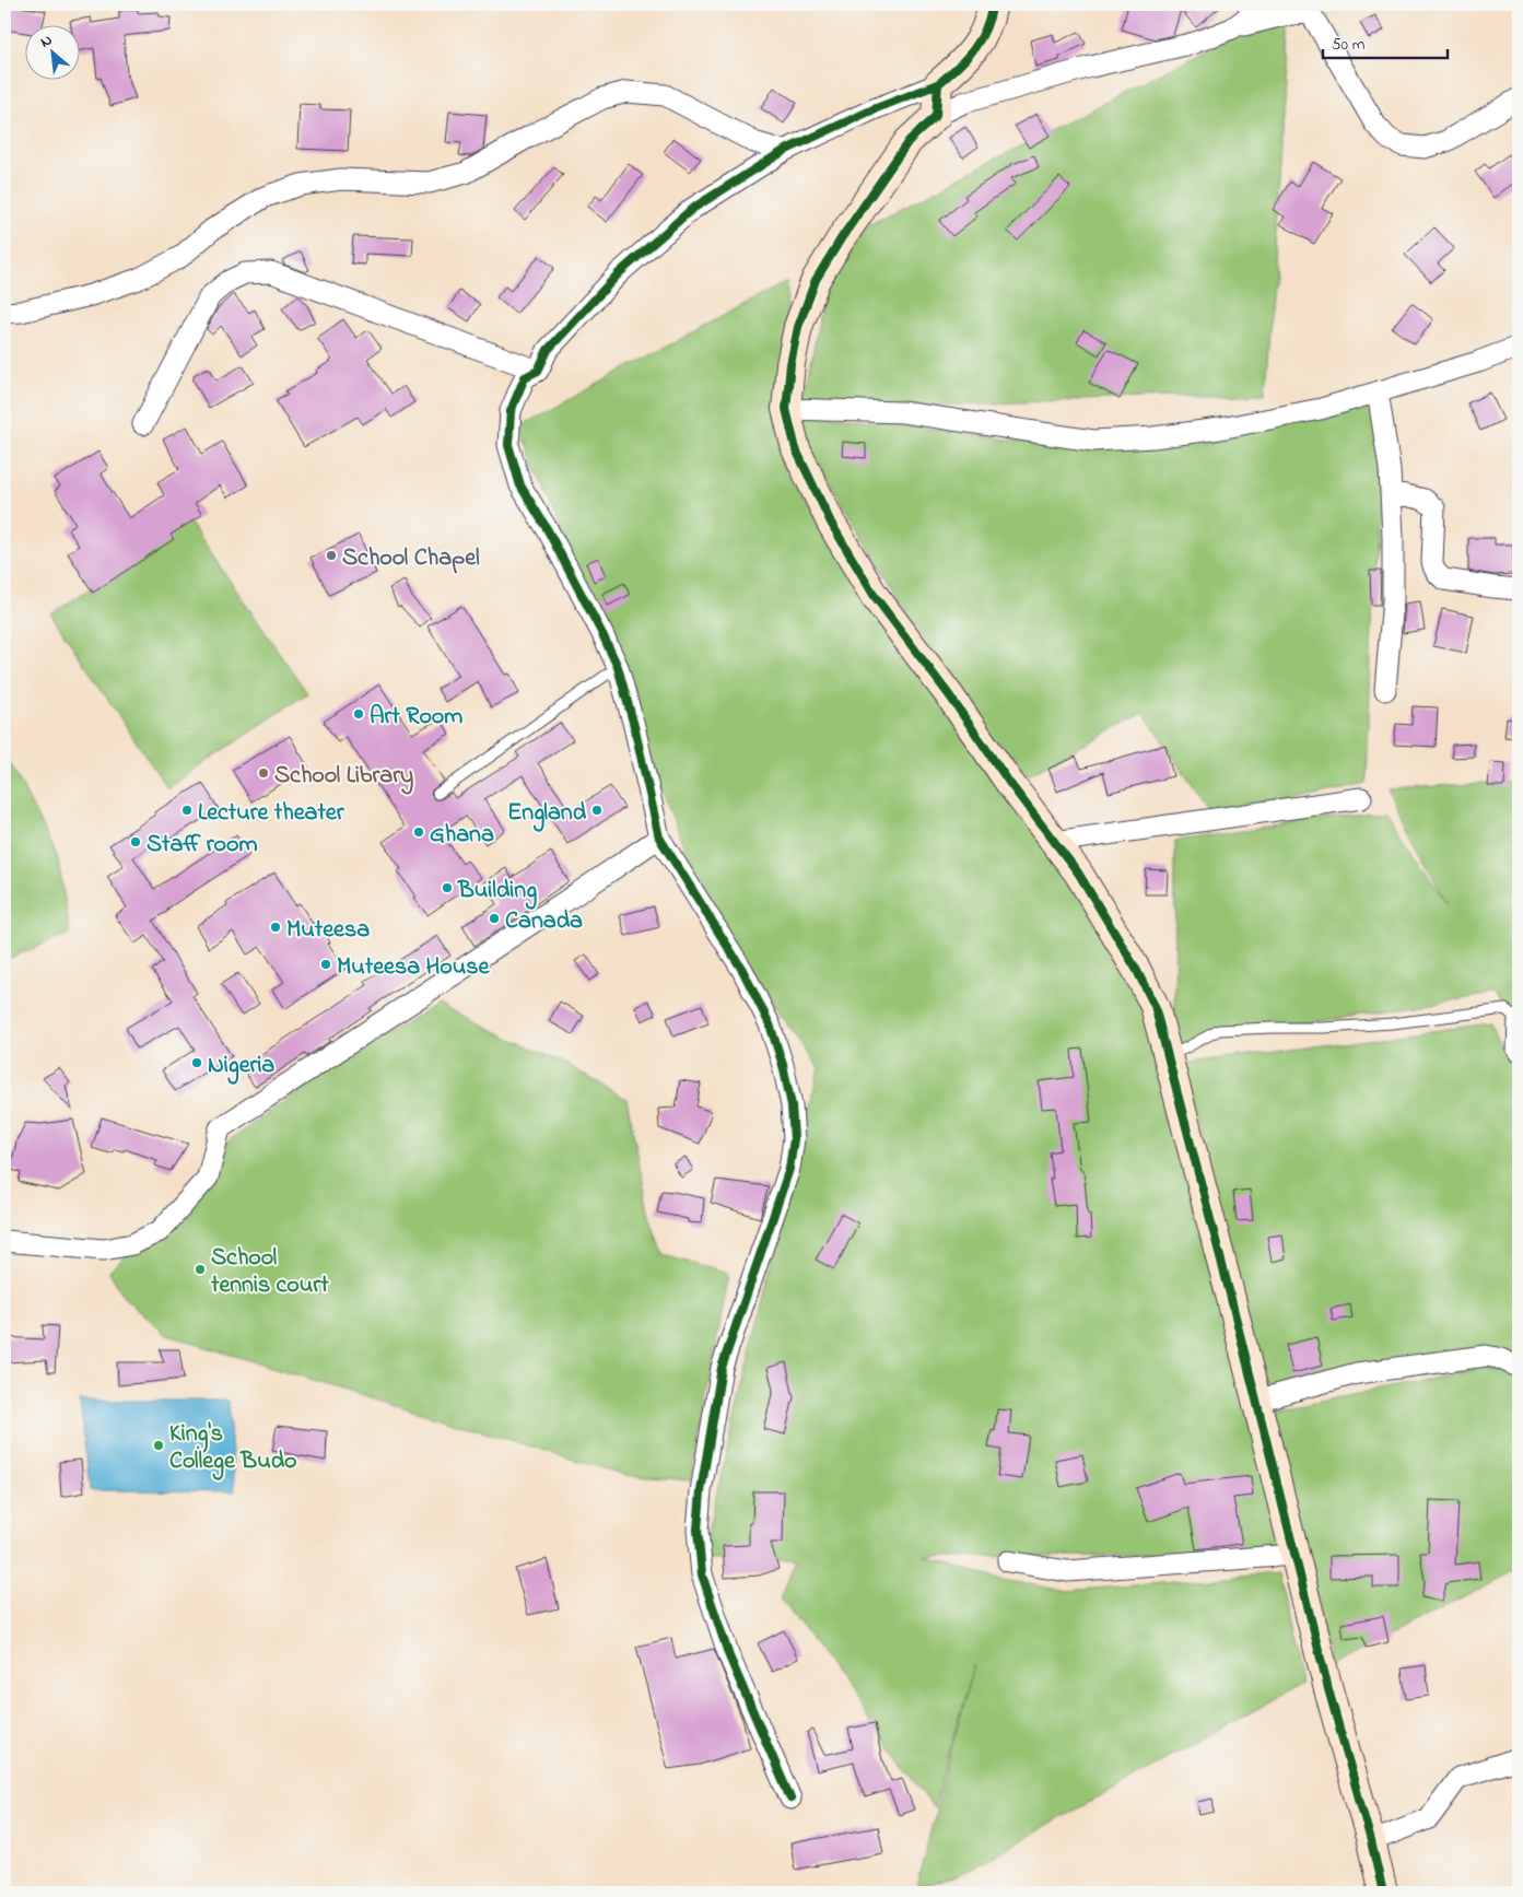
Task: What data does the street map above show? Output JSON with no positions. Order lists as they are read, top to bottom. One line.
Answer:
{"places":["School Chapel","Art Room","School Library","Lecture theater","England","Ghana","Staff room","Building","Canada","Muteesa","Muteesa House","Nigeria","School tennis court","King's College Budo"],"scale_bar":"50 m","north":"top left"}
